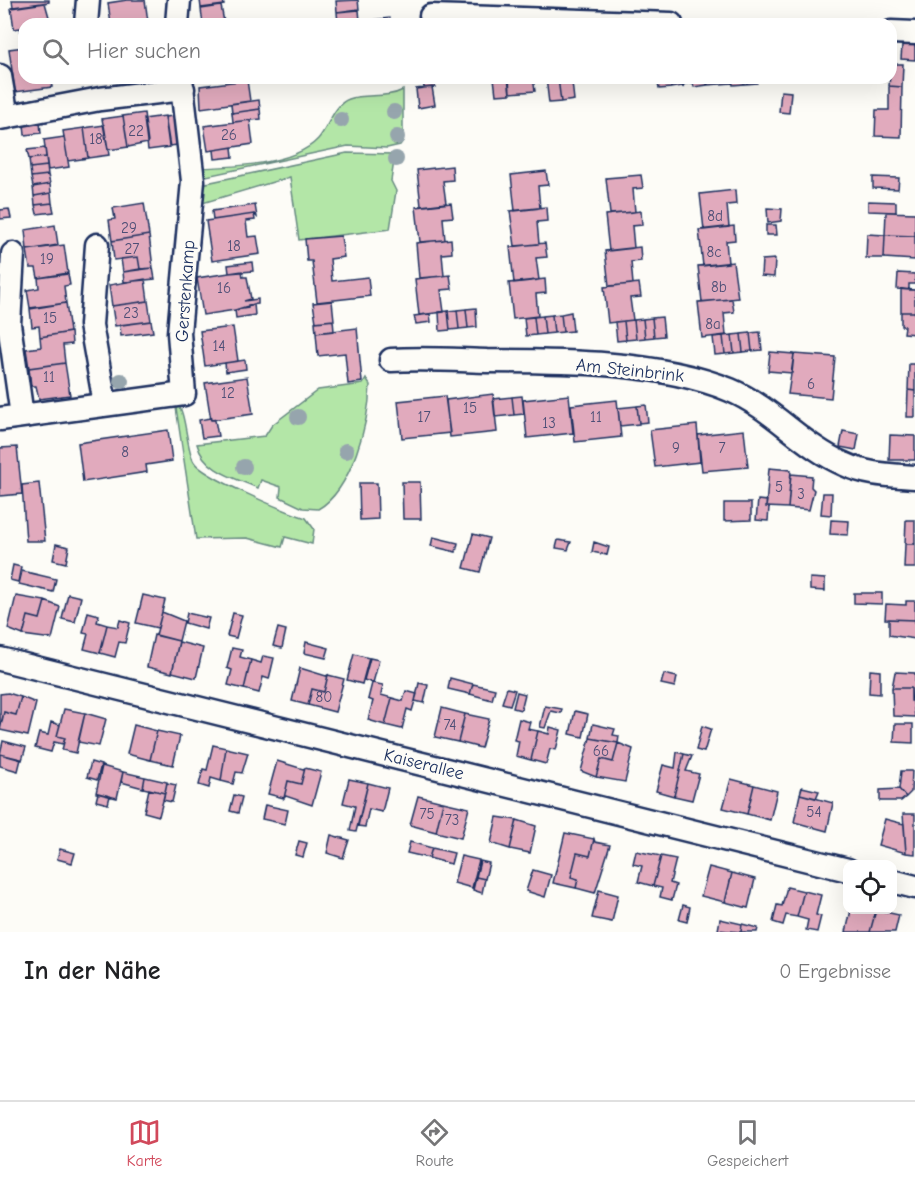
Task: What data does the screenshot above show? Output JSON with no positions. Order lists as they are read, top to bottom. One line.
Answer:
{"streets":{"street":["Gerstenkamp","Am Steinbrink","Kaiserallee"]},"house_numbers":["22","26","18","8d","29","18","27","8c","19","8b","16","23","15","8a","14","11","6","12","15","17","11","13","9","7","8","5","3","80","74","66","54","75","73"],"page":{"search":"Hier suchen","heading":["In der Nähe","0 Ergebnisse"],"nav":["Karte","Route","Gespeichert"]}}
